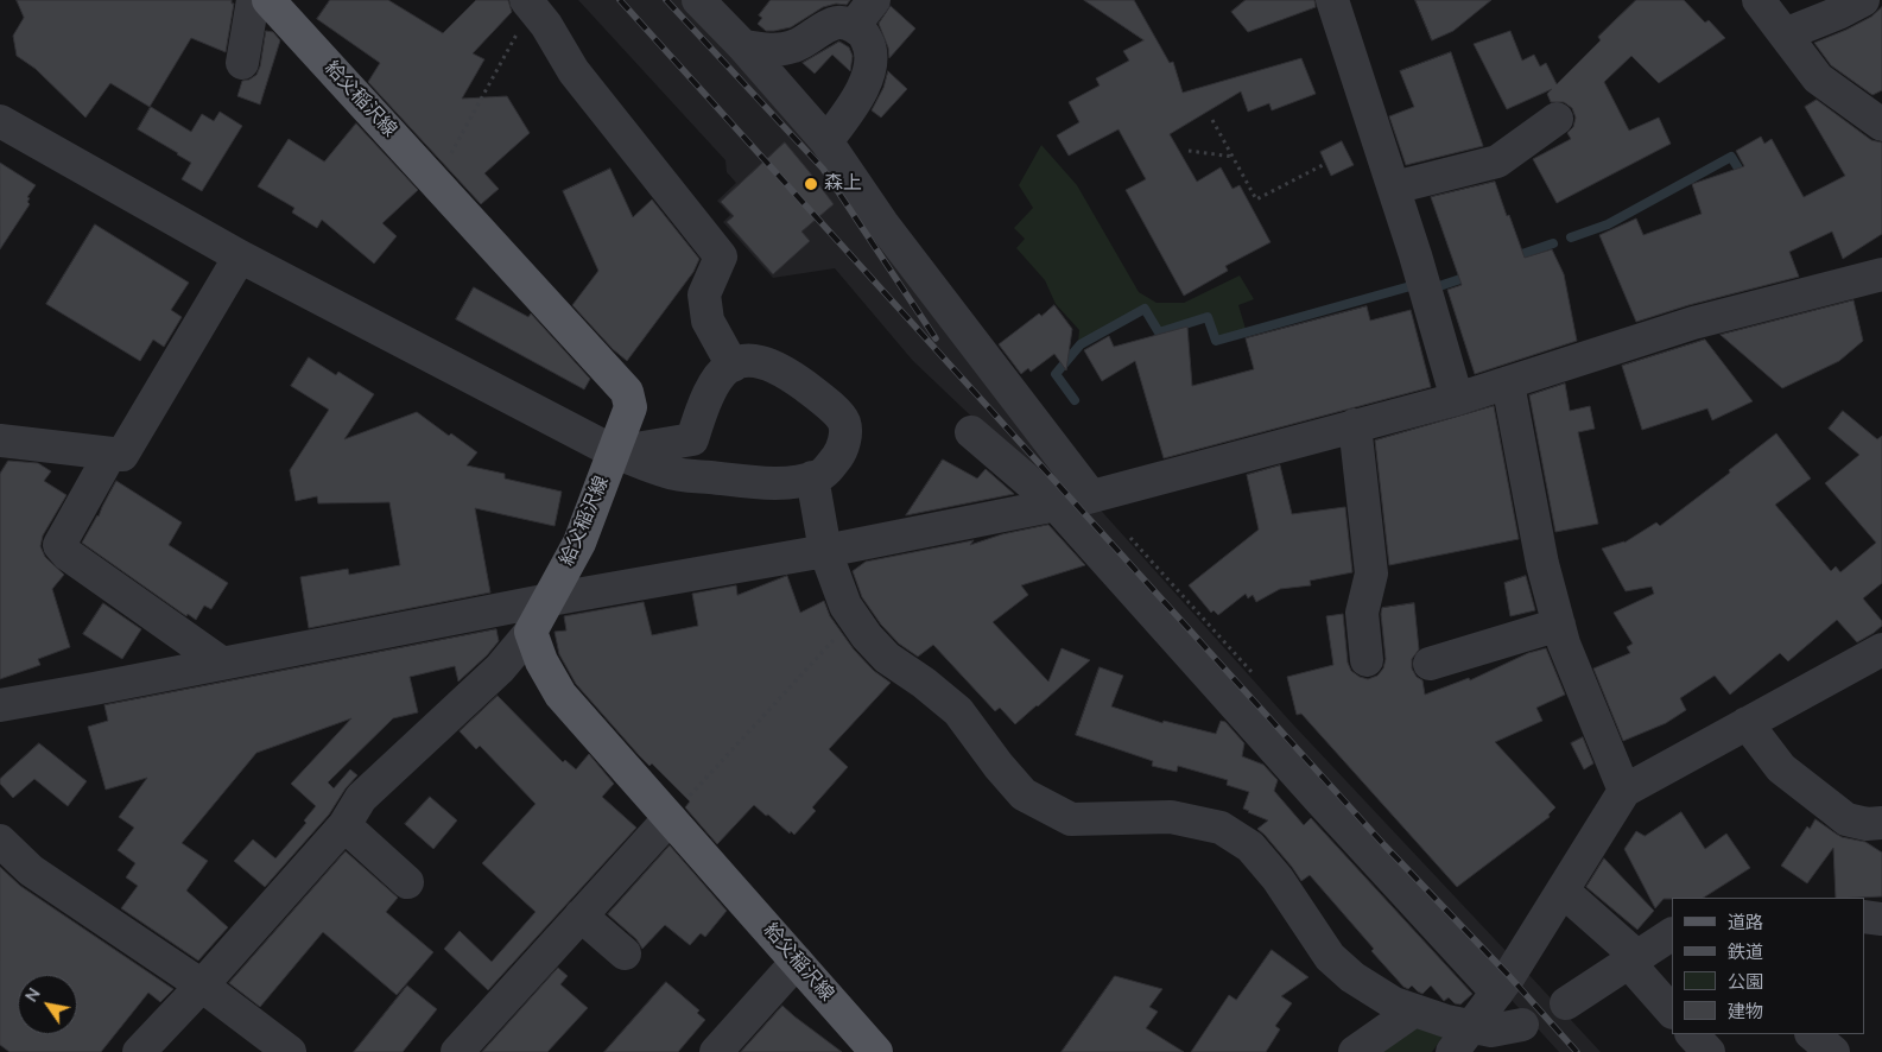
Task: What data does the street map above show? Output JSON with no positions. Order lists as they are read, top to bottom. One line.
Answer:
{"streets":{"main road":["給父稲沢線"]},"places":["森上"],"legend":["道路","鉄道","公園","建物"],"north":"top left"}
